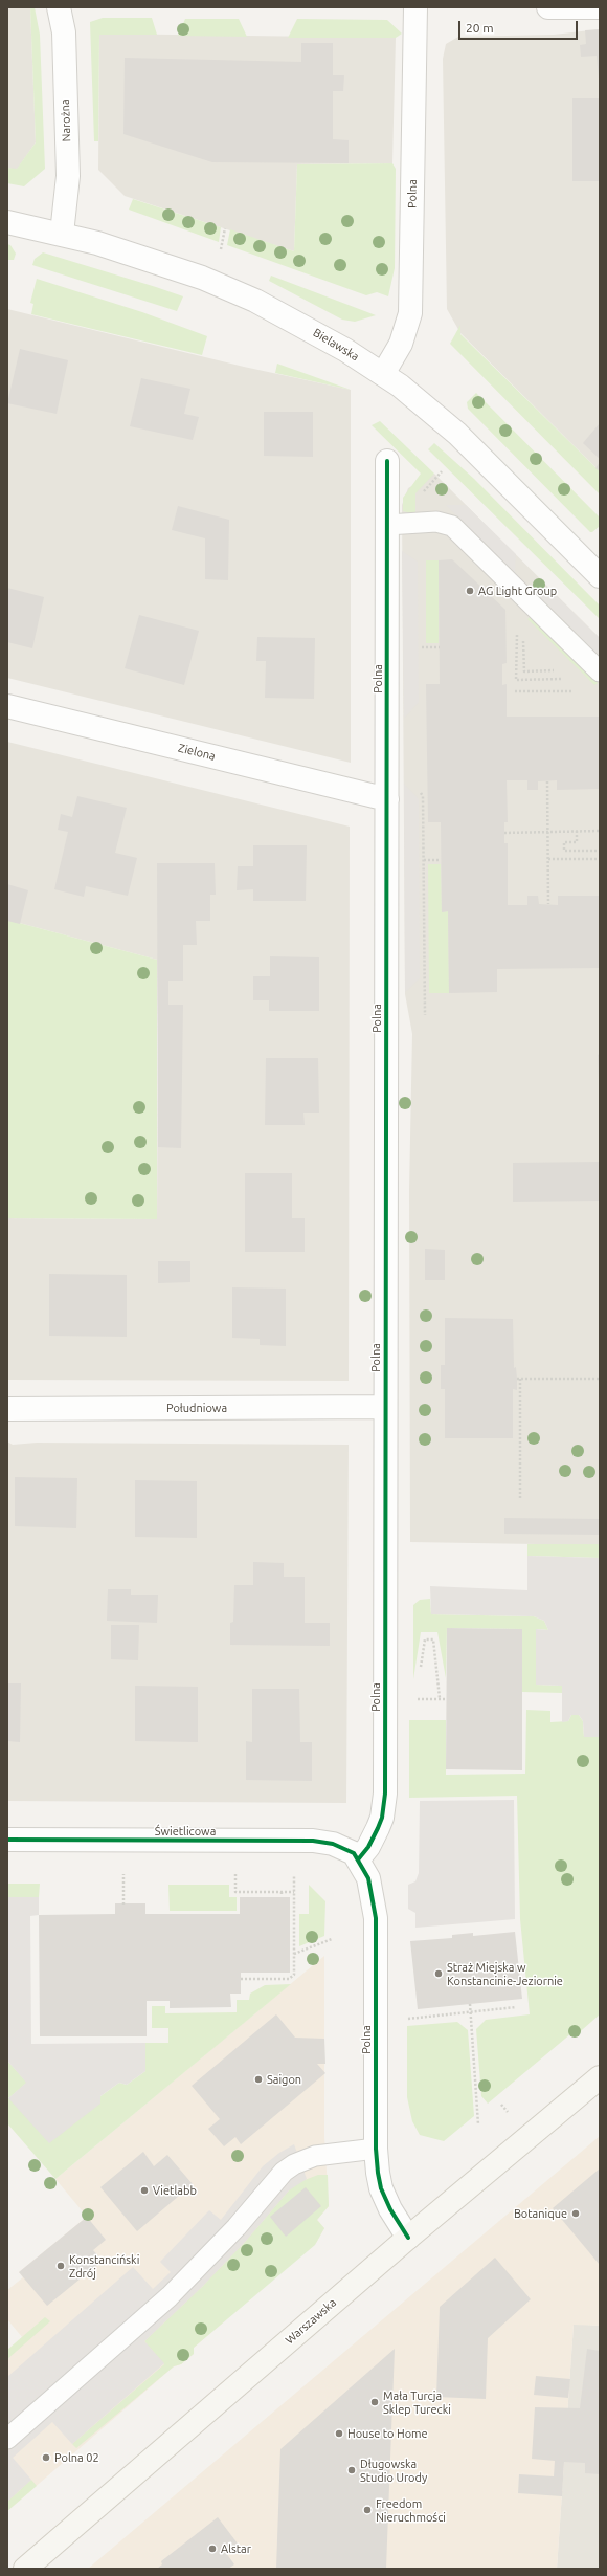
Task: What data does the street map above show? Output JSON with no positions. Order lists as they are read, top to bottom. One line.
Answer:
{"streets":{"main road":["Warszawska"],"street":["Narożna","Polna","Bielawska","Zielona","Południowa","Świetlicowa"]},"crossings":[["Narożna","Bielawska"],["Polna","Bielawska"],["Polna","Zielona"],["Polna","Południowa"],["Polna","Świetlicowa"],["Polna","Warszawska"]],"places":["AG Light Group","Straż Miejska w Konstancinie-Jeziornie","Saigon","Vietlabb","Botanique","Konstanciński Zdrój","Mała Turcja Sklep Turecki","House to Home","Polna 02","Długowska Studio Urody","Freedom Nieruchmości","Alstar"],"scale_bar":"20 m"}
